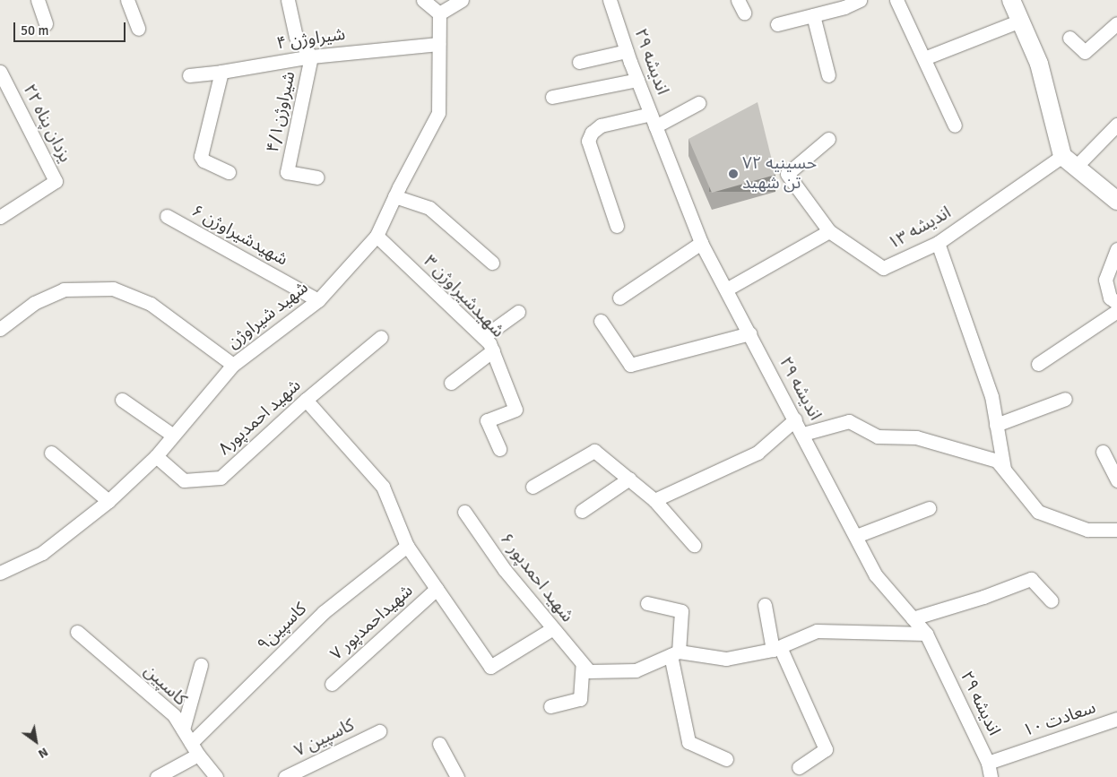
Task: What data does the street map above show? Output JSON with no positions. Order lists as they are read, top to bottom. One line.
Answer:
{"streets":{"street":["شیراوژن ۴","اندیشه ۲۹","شیراوژن۴/۱","یزدان پناه ۲۲","اندیشه ۱۳","شهیدشیراوژن ۶","شهیدشیراوژن ۳","شهید شیراوژن","شهید احمدپور۸","شهید احمدپور ۶","شهیداحمدپور ۷","کاسپین۹","کاسپین","سعادت ۱۰","کاسپین ۷"]},"crossings":[["شیراوژن ۴","شیراوژن۴/۱"],["شیراوژن ۴","شهید شیراوژن"],["اندیشه ۲۹","سعادت ۱۰"],["شهیدشیراوژن ۶","شهید شیراوژن"],["شهیدشیراوژن ۳","شهید شیراوژن"],["شهید شیراوژن","شهید احمدپور۸"],["کاسپین۹","کاسپین"]],"places":["حسینیه ۷۲ تن شهید"],"scale_bar":"50 m","north":"bottom right"}
